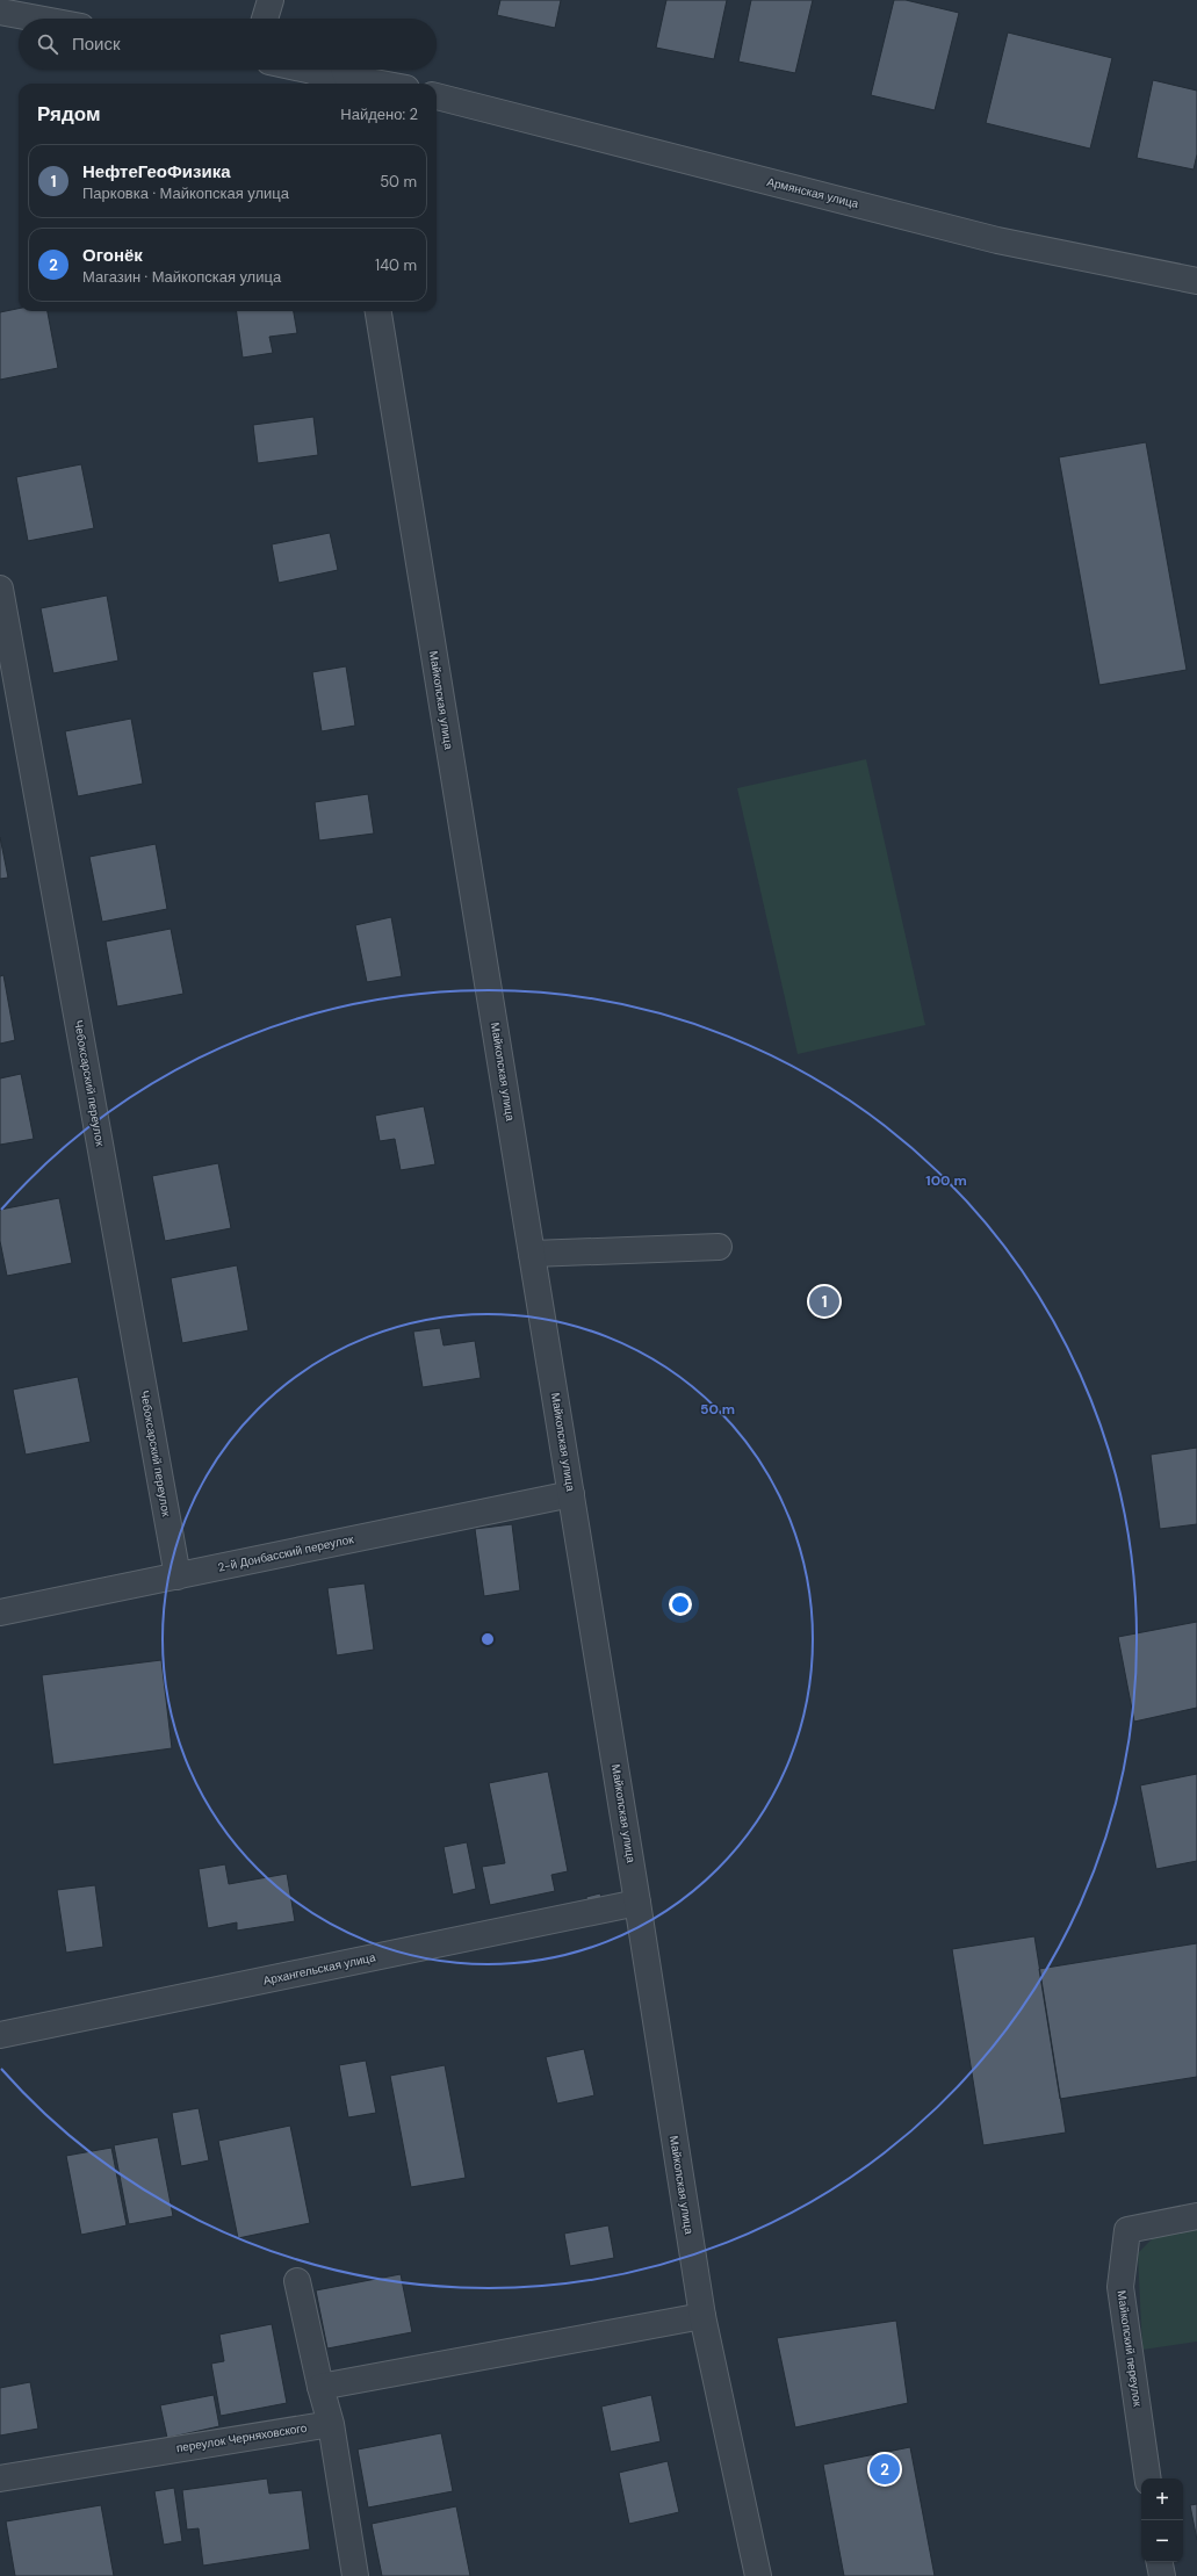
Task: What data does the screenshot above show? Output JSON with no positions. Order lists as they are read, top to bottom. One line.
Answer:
{"streets":{"street":["Армянская улица","Майкопская улица","Чебоксарский переулок","2-й Донбасский переулок","Архангельская улица","Майкопский переулок","переулок Черняховского"]},"crossings":[["Майкопская улица","2-й Донбасский переулок"],["Майкопская улица","Архангельская улица"],["Чебоксарский переулок","2-й Донбасский переулок"]],"page":{"search":"Поиск","heading":["Рядом","Найдено: 2"],"list":[{"mark":"1","name":"НефтеГеоФизика","note":"Парковка · Майкопская улица","value":"50 m"},{"mark":"2","name":"Огонёк","note":"Магазин · Майкопская улица","value":"140 m"}],"pins":["1","2"],"map_buttons":["+","−"]},"rings":["100 m","50 m"]}
